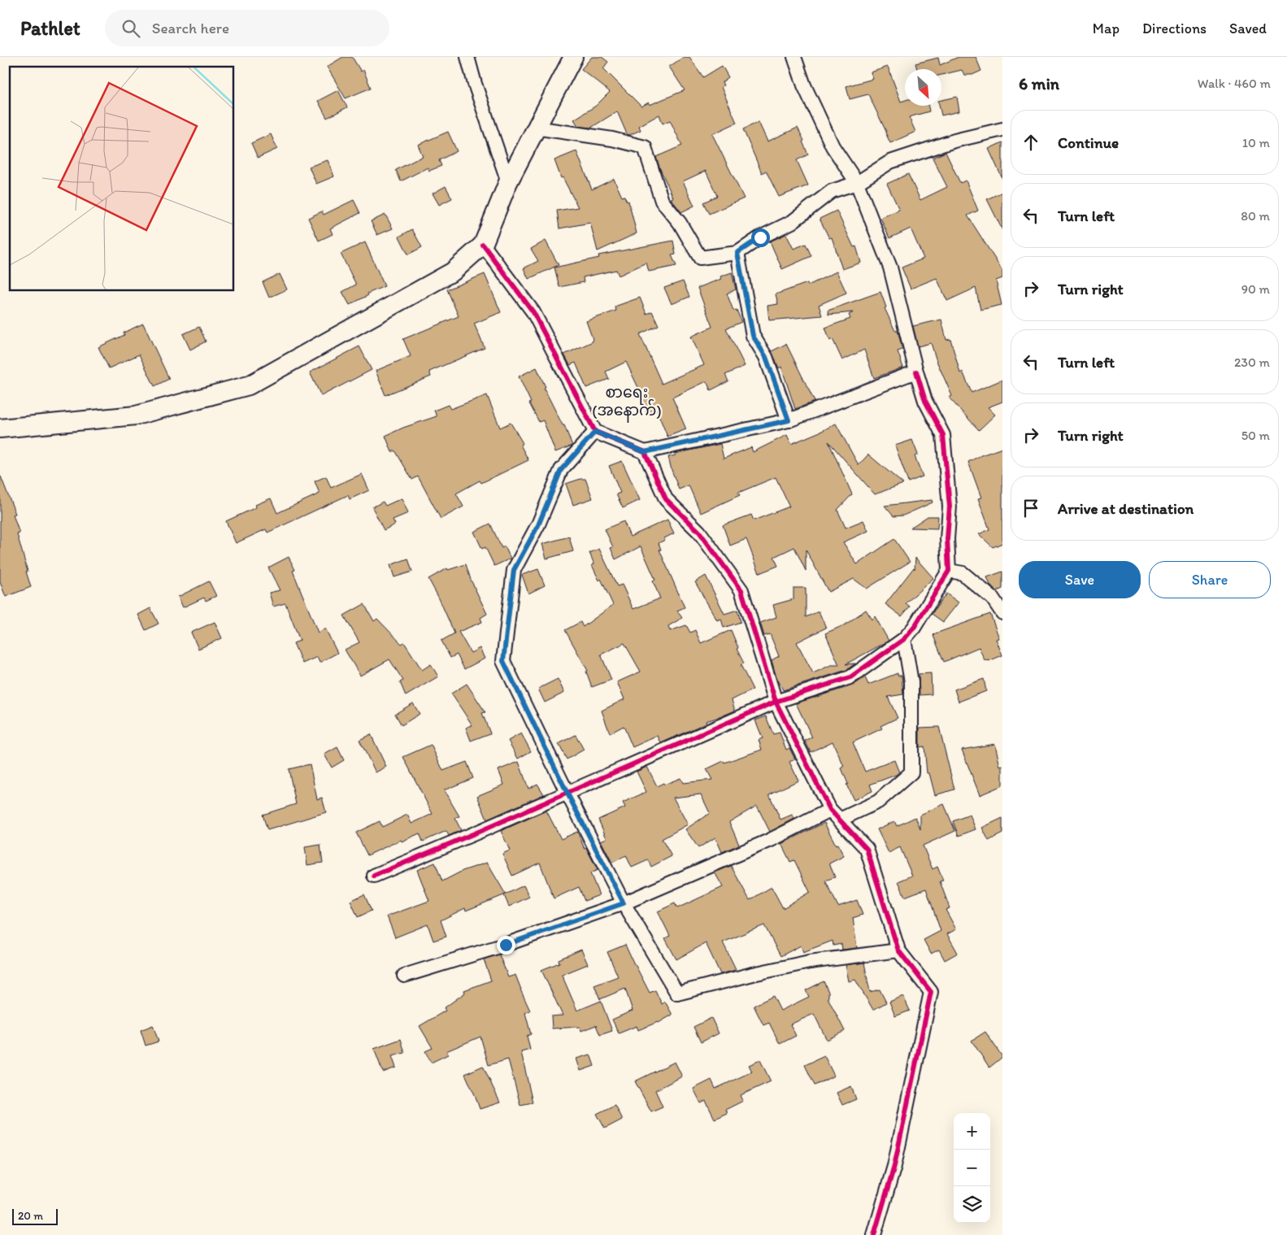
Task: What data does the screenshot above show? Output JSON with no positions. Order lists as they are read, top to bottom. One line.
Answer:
{"districts":["စာရေး (အနောက်)"],"scale_bar":"20 m","north":"bottom right","page":{"header":"Pathlet","search":"Search here","nav":["Map","Directions","Saved"],"heading":["6 min","Walk · 460 m"],"list":[["Continue","10 m"],["Turn left","80 m"],["Turn right","90 m"],["Turn left","230 m"],["Turn right","50 m"],"Arrive at destination"],"buttons":["Save","Share"],"map_buttons":["+","−"],"scale":"20 m"}}
